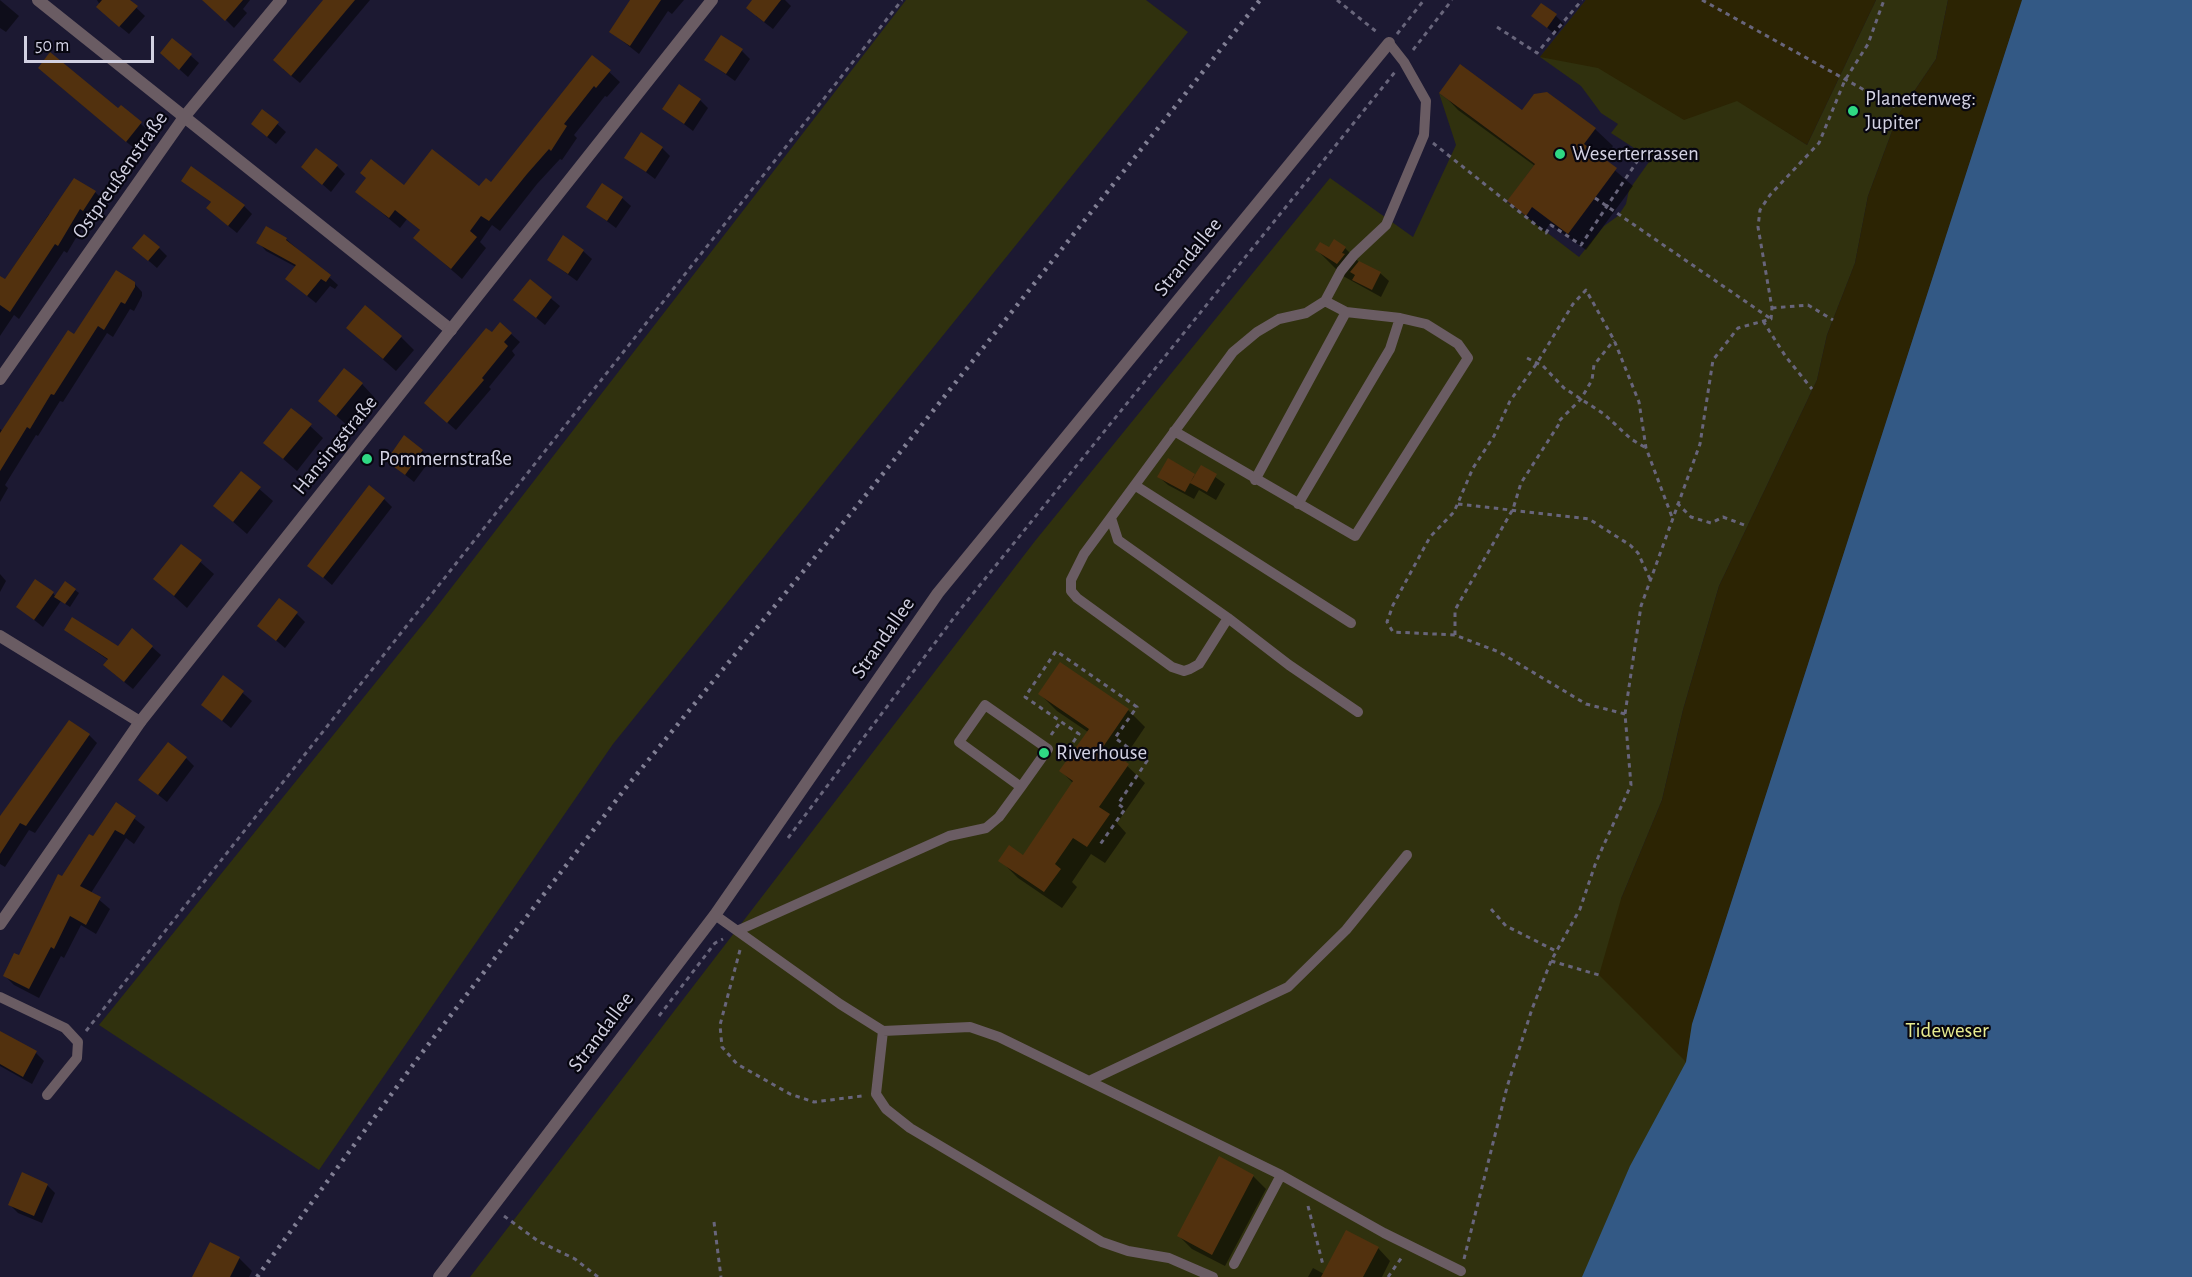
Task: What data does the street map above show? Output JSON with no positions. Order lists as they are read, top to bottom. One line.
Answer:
{"streets":{"street":["Ostpreußenstraße","Strandallee","Hansingstraße"]},"parks":["Tideweser"],"places":["Planetenweg: Jupiter","Weserterrassen","Pommernstraße","Riverhouse"],"scale_bar":"50 m"}
